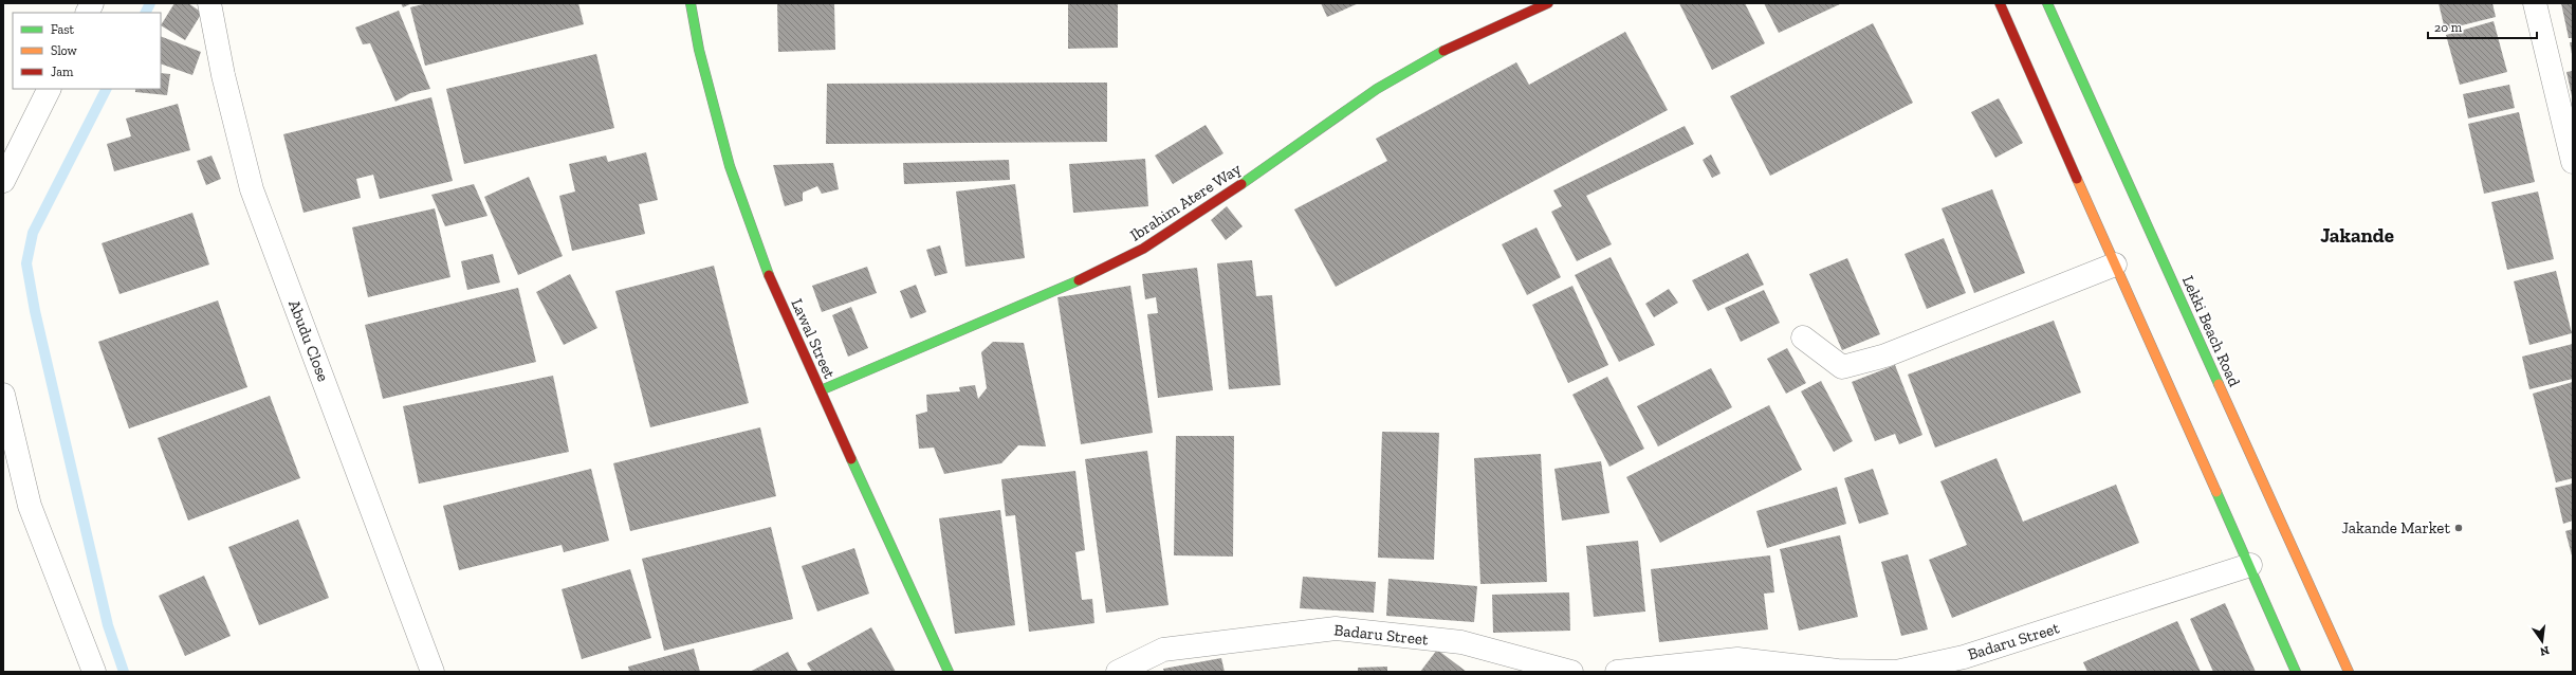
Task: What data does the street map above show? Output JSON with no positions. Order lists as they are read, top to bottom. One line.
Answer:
{"streets":{"street":["Ibrahim Atere Way","Lekki Beach Road","Lawal Street","Abudu Close","Badaru Street"]},"crossings":[["Ibrahim Atere Way","Lawal Street"]],"districts":["Jakande"],"places":["Jakande Market"],"legend":["Fast","Slow","Jam"],"scale_bar":"20 m","north":"bottom"}
